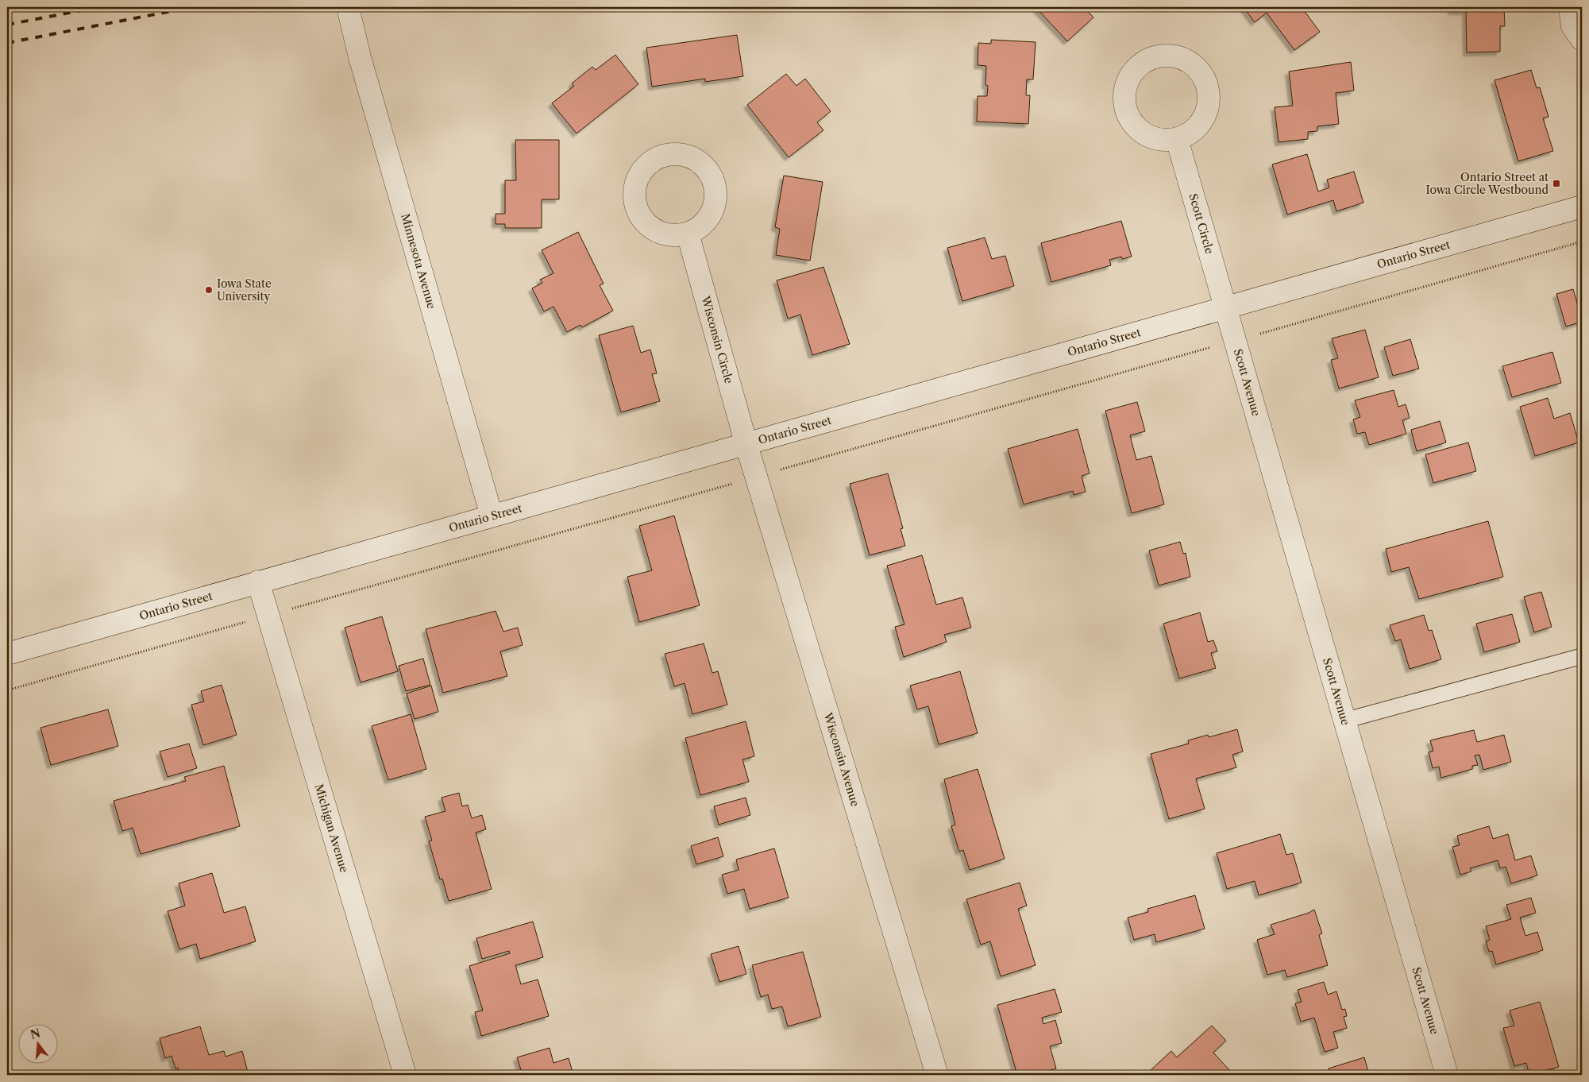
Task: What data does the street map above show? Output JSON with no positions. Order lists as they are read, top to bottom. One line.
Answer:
{"streets":{"street":["Scott Circle","Ontario Street","Minnesota Avenue","Wisconsin Circle","Scott Avenue","Wisconsin Avenue","Michigan Avenue"]},"crossings":[["Scott Circle","Ontario Street"],["Scott Circle","Scott Avenue"],["Ontario Street","Minnesota Avenue"],["Ontario Street","Wisconsin Circle"],["Ontario Street","Scott Avenue"],["Ontario Street","Wisconsin Avenue"],["Ontario Street","Michigan Avenue"],["Wisconsin Circle","Wisconsin Avenue"]],"places":{"transit":["Ontario Street at Iowa Circle Westbound"],"other":["Iowa State University"]},"north":"top"}
